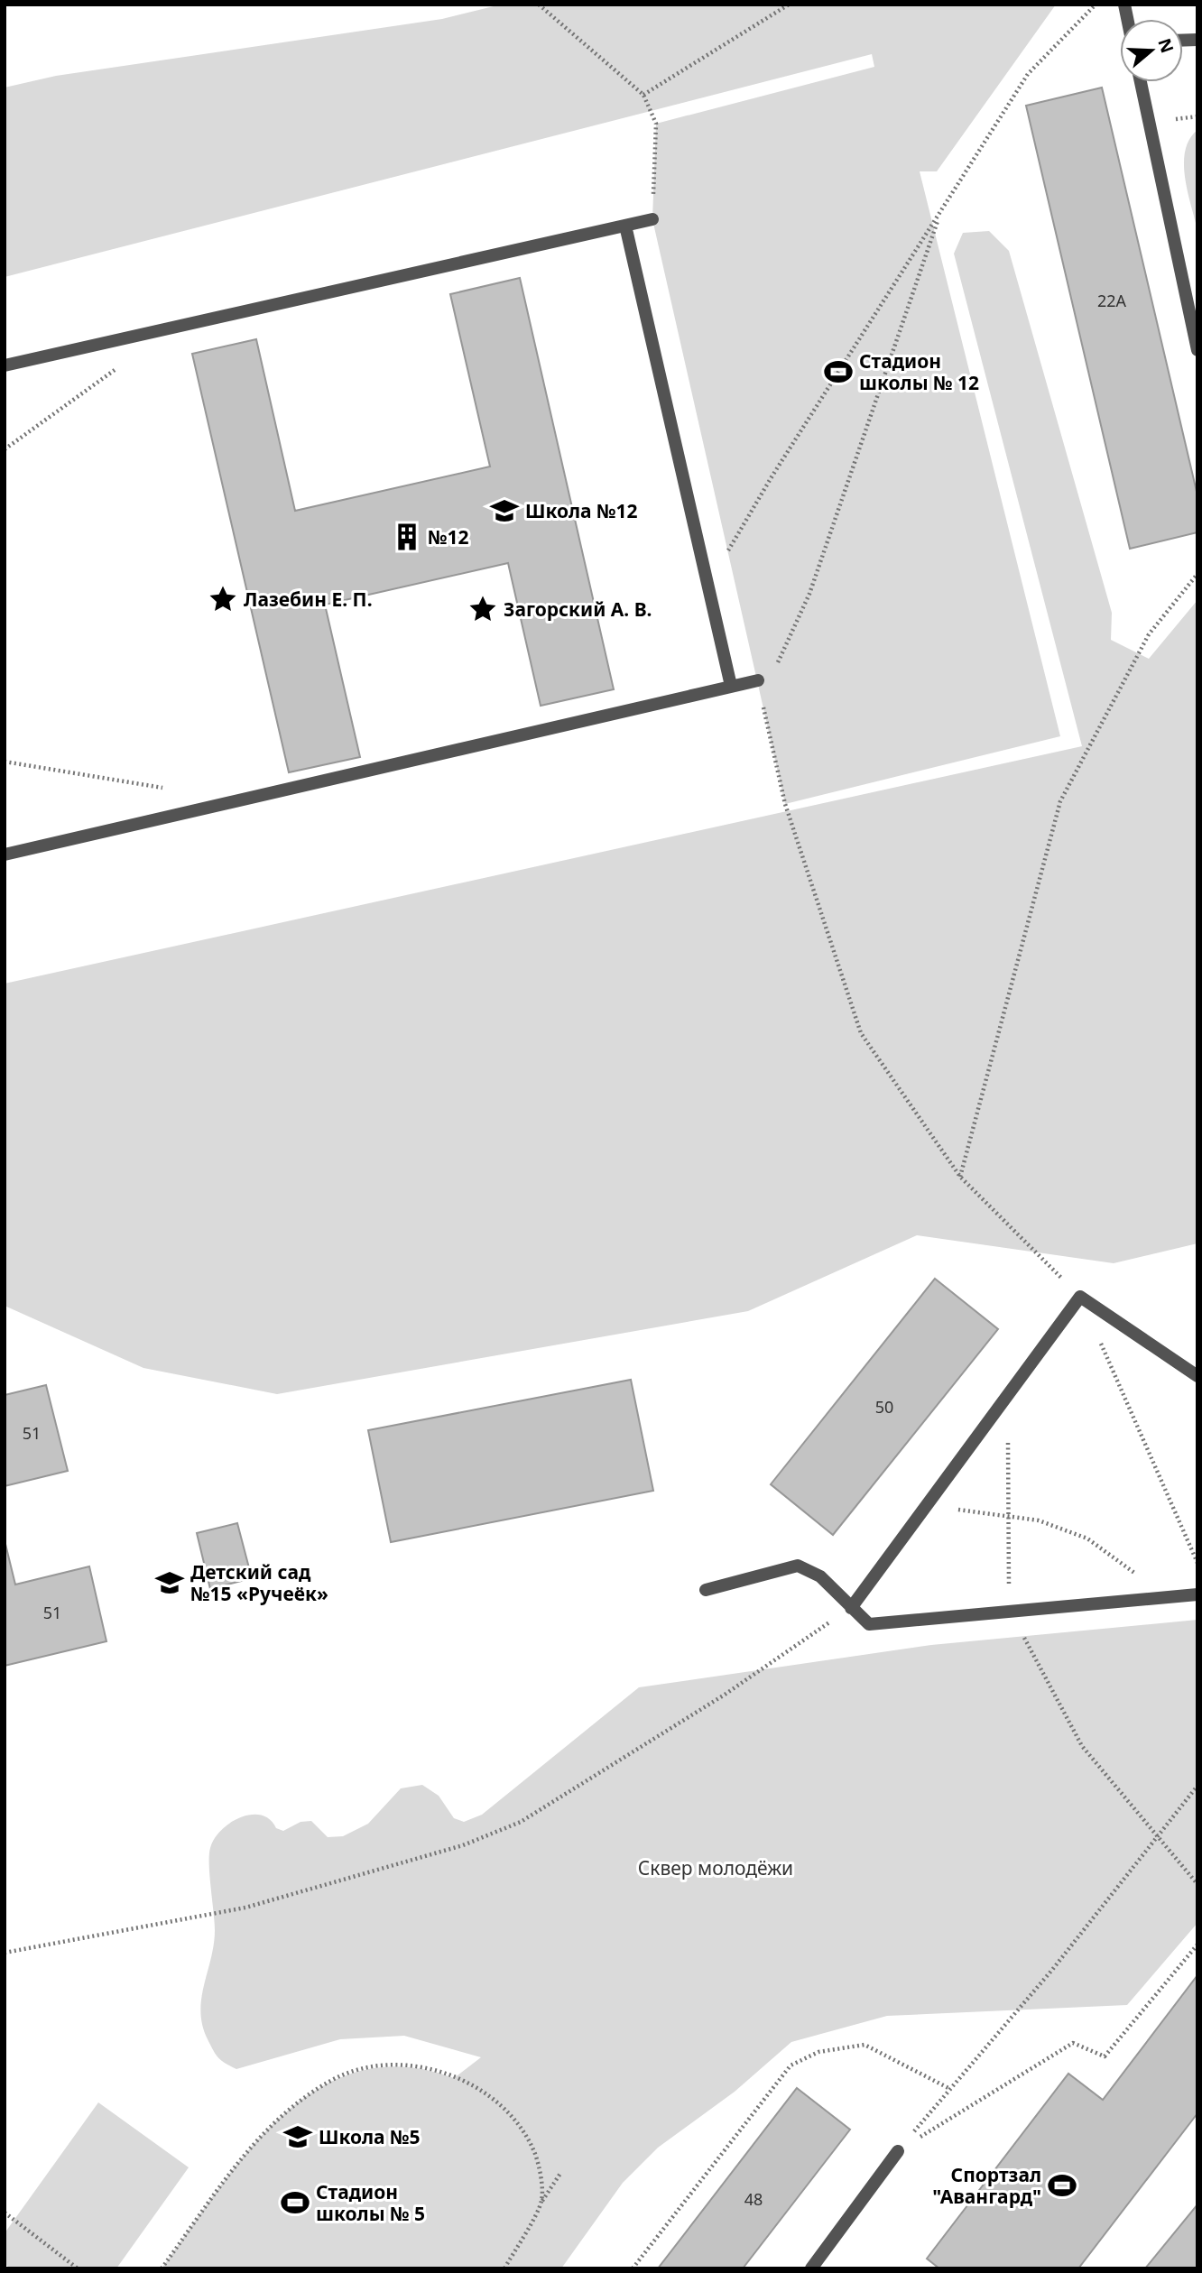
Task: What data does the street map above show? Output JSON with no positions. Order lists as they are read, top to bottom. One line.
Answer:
{"parks":["Сквер молодёжи"],"places":{"sports":["Стадион школы № 12","Спортзал \"Авангард\"","Стадион школы № 5"],"school or university":["Школа №12","Детский сад №15 «Ручеёк»","Школа №5"],"building":["№12"],"place":["Лазебин Е. П.","Загорский А. В."]},"house_numbers":["22А","50","51","51","48"],"north":"right"}
